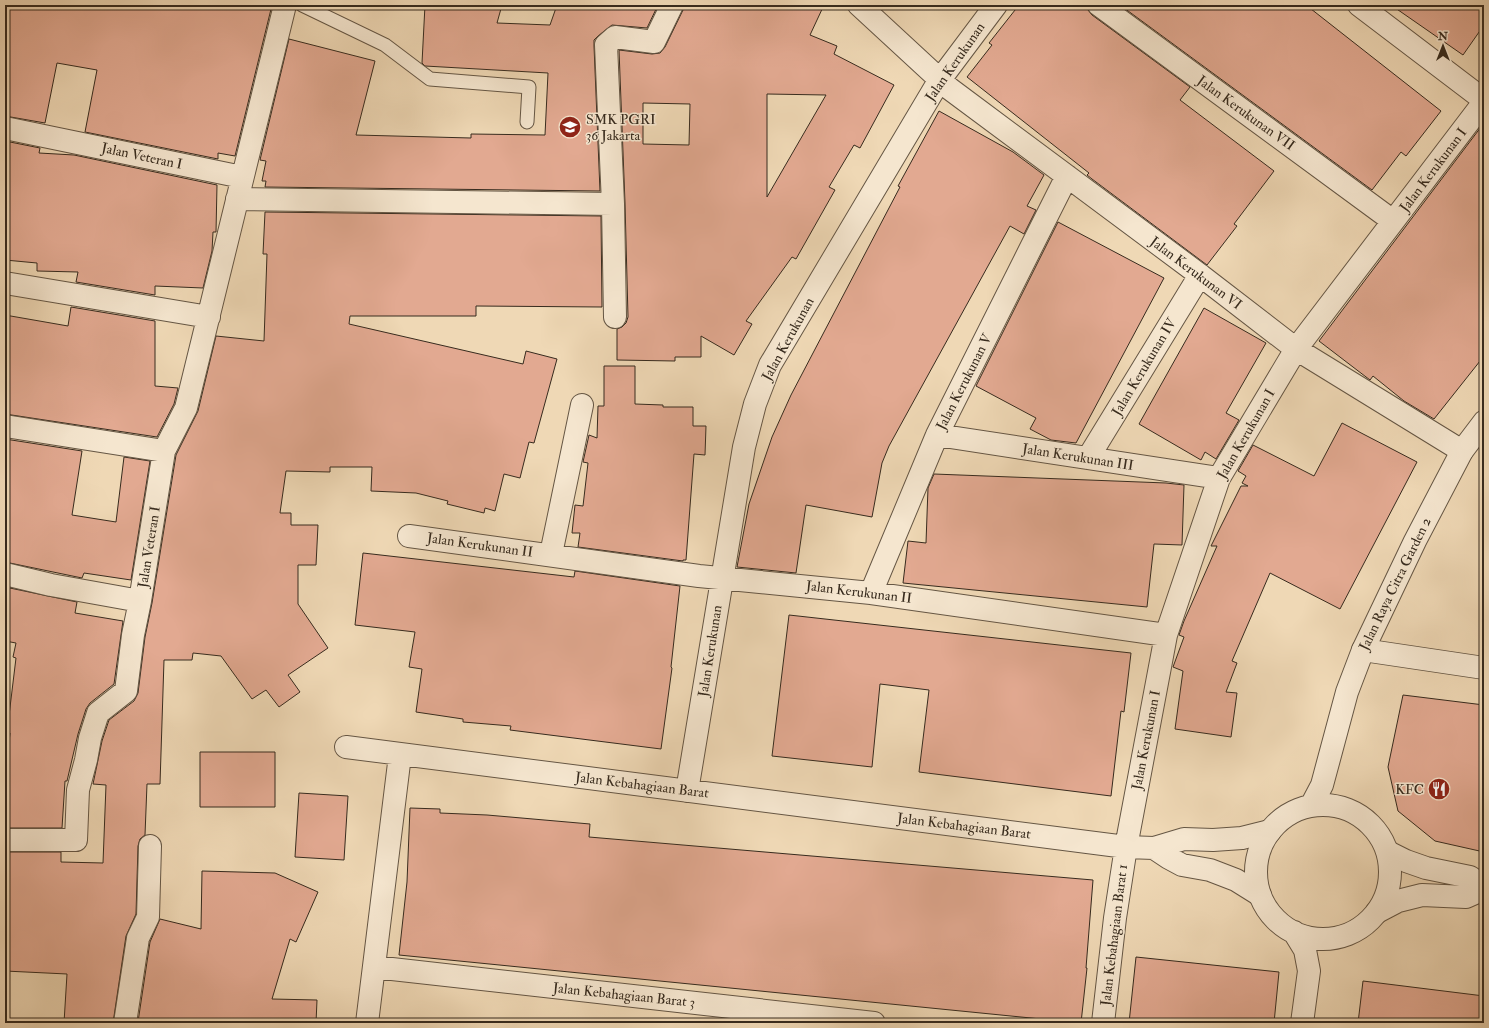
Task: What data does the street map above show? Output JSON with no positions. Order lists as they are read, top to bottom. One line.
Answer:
{"streets":{"street":["Jalan Kerukunan","Jalan Kerukunan VII","Jalan Veteran I","Jalan Kerukunan I","Jalan Kerukunan VI","Jalan Kerukunan IV","Jalan Kerukunan V","Jalan Kerukunan III","Jalan Kerukunan II","Jalan Raya Citra Garden 2","Jalan Kebahagiaan Barat","Jalan Kebahagiaan Barat 1","Jalan Kebahagiaan Barat 3"]},"crossings":[["Jalan Kerukunan","Jalan Kerukunan VI"],["Jalan Kerukunan","Jalan Kerukunan II"],["Jalan Kerukunan","Jalan Kebahagiaan Barat"],["Jalan Kerukunan VII","Jalan Kerukunan I"],["Jalan Kerukunan I","Jalan Kerukunan VI"],["Jalan Kerukunan I","Jalan Kerukunan III"],["Jalan Kerukunan I","Jalan Kerukunan II"],["Jalan Kerukunan I","Jalan Kebahagiaan Barat"],["Jalan Kerukunan I","Jalan Kebahagiaan Barat 1"],["Jalan Kerukunan VI","Jalan Kerukunan IV"],["Jalan Kerukunan VI","Jalan Kerukunan V"],["Jalan Kerukunan VI","Jalan Raya Citra Garden 2"],["Jalan Kerukunan IV","Jalan Kerukunan III"],["Jalan Kerukunan V","Jalan Kerukunan III"],["Jalan Kerukunan V","Jalan Kerukunan II"],["Jalan Raya Citra Garden 2","Jalan Kebahagiaan Barat"],["Jalan Kebahagiaan Barat","Jalan Kebahagiaan Barat 1"]],"places":{"school or university":["SMK PGRI 36 Jakarta"],"restaurant":["KFC"]},"north":"top"}
